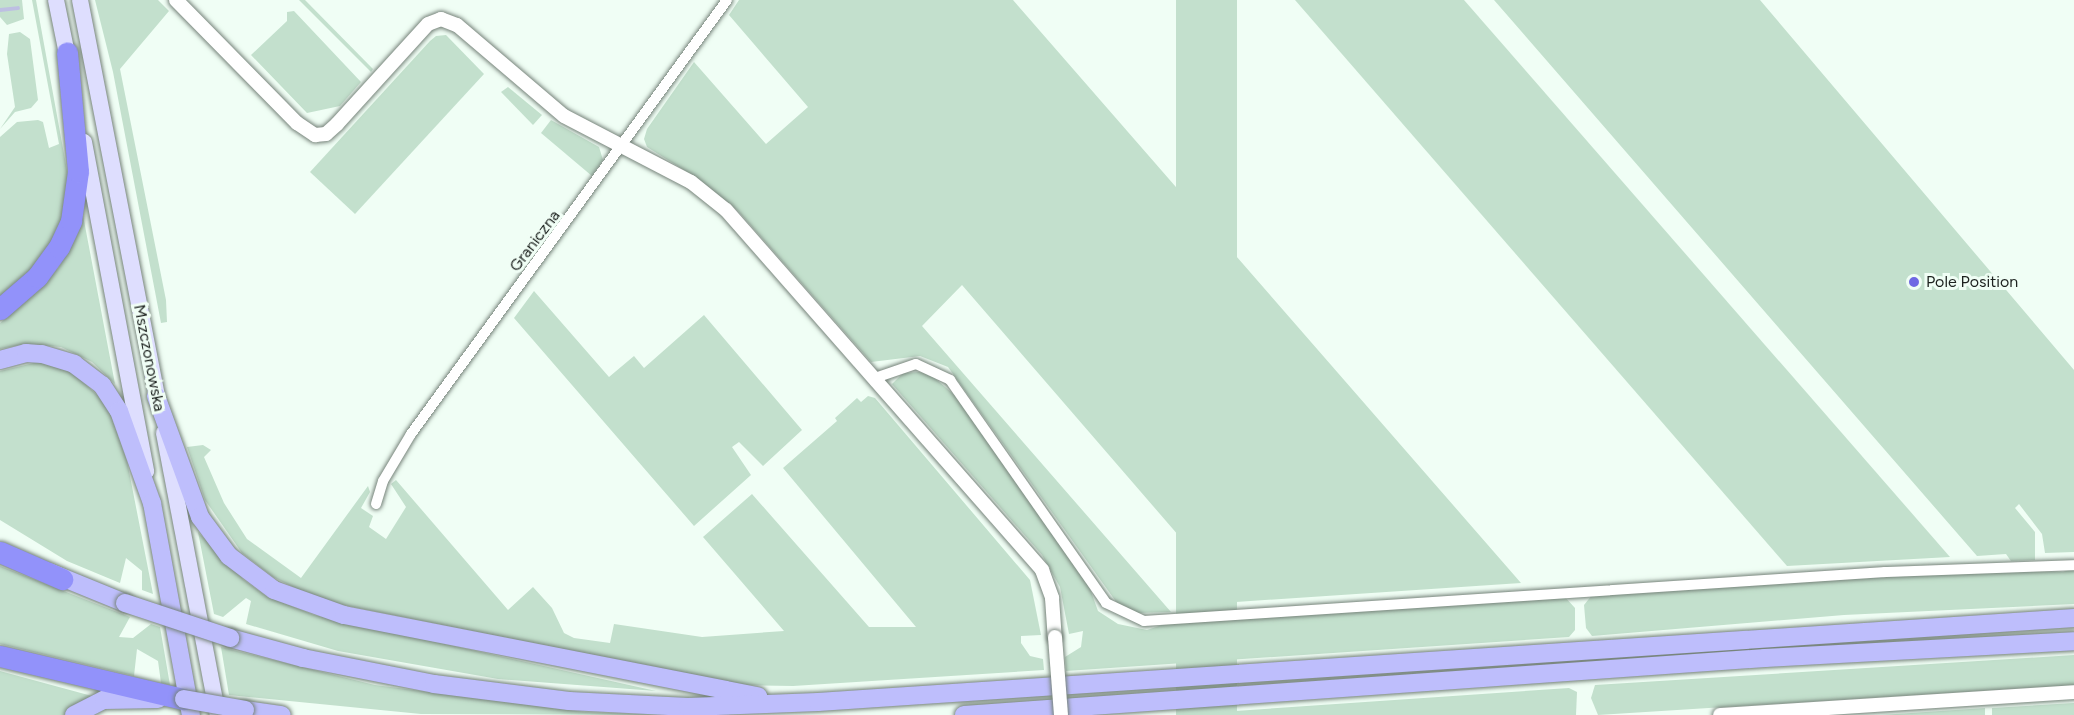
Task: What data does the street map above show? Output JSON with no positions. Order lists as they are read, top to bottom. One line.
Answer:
{"streets":{"main road":["Mszczonowska"],"street":["Graniczna"]},"places":["Pole Position"]}
